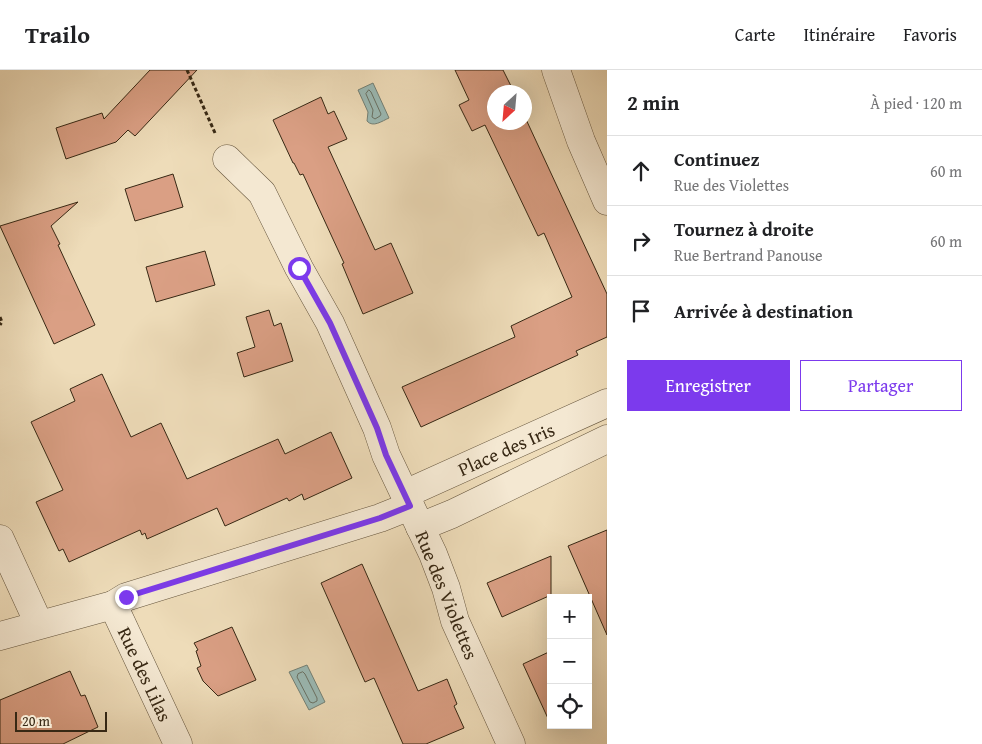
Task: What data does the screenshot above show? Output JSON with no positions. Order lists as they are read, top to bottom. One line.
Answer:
{"streets":{"street":["Place des Iris","Rue des Violettes","Rue des Lilas"]},"crossings":[["Place des Iris","Rue des Violettes"]],"scale_bar":"20 m","north":"bottom left","page":{"header":"Trailo","nav":["Carte","Itinéraire","Favoris"],"heading":["2 min","À pied · 120 m"],"list":[["Continuez","Rue des Violettes","60 m"],["Tournez à droite","Rue Bertrand Panouse","60 m"],"Arrivée à destination"],"buttons":["Enregistrer","Partager"],"map_buttons":["+","−"],"scale":"20 m"}}
